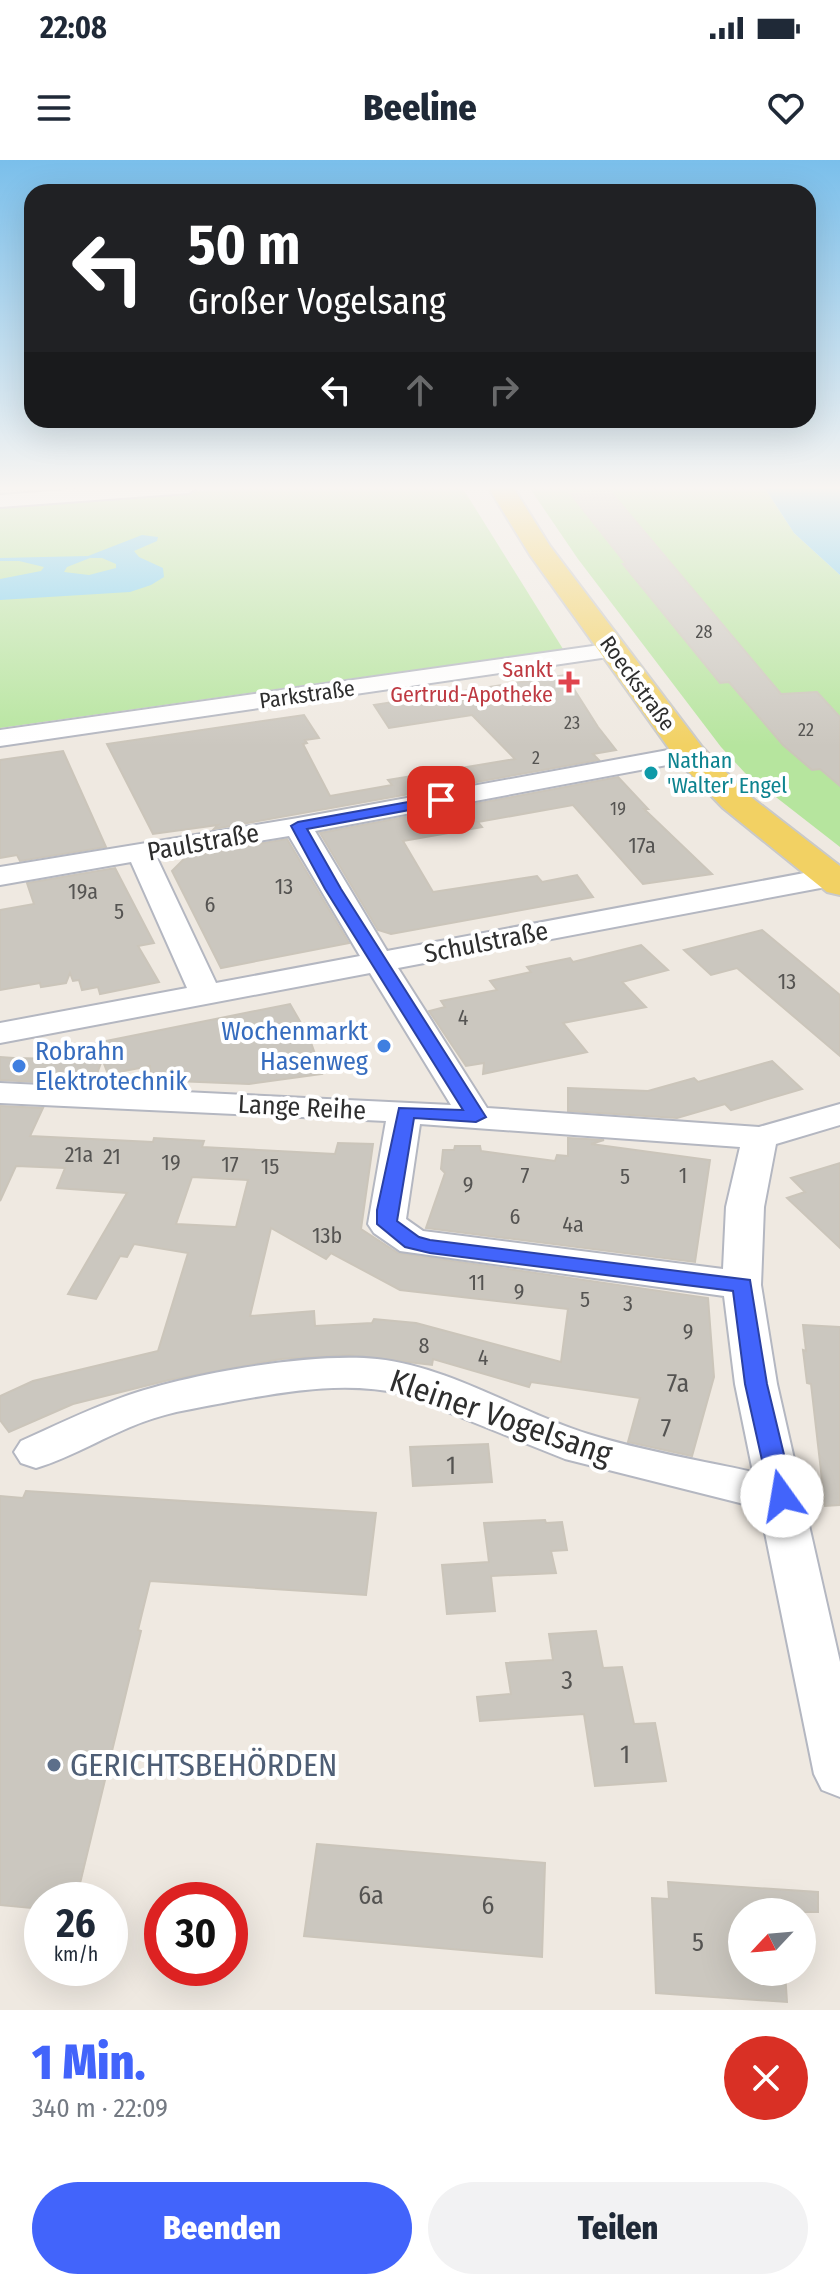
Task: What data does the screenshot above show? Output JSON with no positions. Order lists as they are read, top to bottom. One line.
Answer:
{"streets":{"main road":["Roeckstraße"],"street":["Parkstraße","Paulstraße","Schulstraße","Lange Reihe","Kleiner Vogelsang"]},"crossings":[["Roeckstraße","Parkstraße"],["Roeckstraße","Paulstraße"],["Roeckstraße","Schulstraße"]],"places":{"health":["Sankt Gertrud-Apotheke"],"other":["Nathan 'Walter' Engel","Wochenmarkt Hasenweg","Robrahn Elektrotechnik","GERICHTSBEHÖRDEN"]},"house_numbers":["28","23","22","2","19","17a","13","19a","6","5","13","4","21a","21","19","17","15","7","1","5","9","6","4a","13b","11","9","5","3","9","8","4","7a","7","1","3","1","6a","6","5"],"north":"bottom left","page":{"status":"22:08","header":"Beeline","turn":["50 m","Großer Vogelsang"],"speed":"26 km/h","limit":"30","heading":["1 Min.","340 m · 22:09"],"buttons":["Beenden","Teilen"]}}
